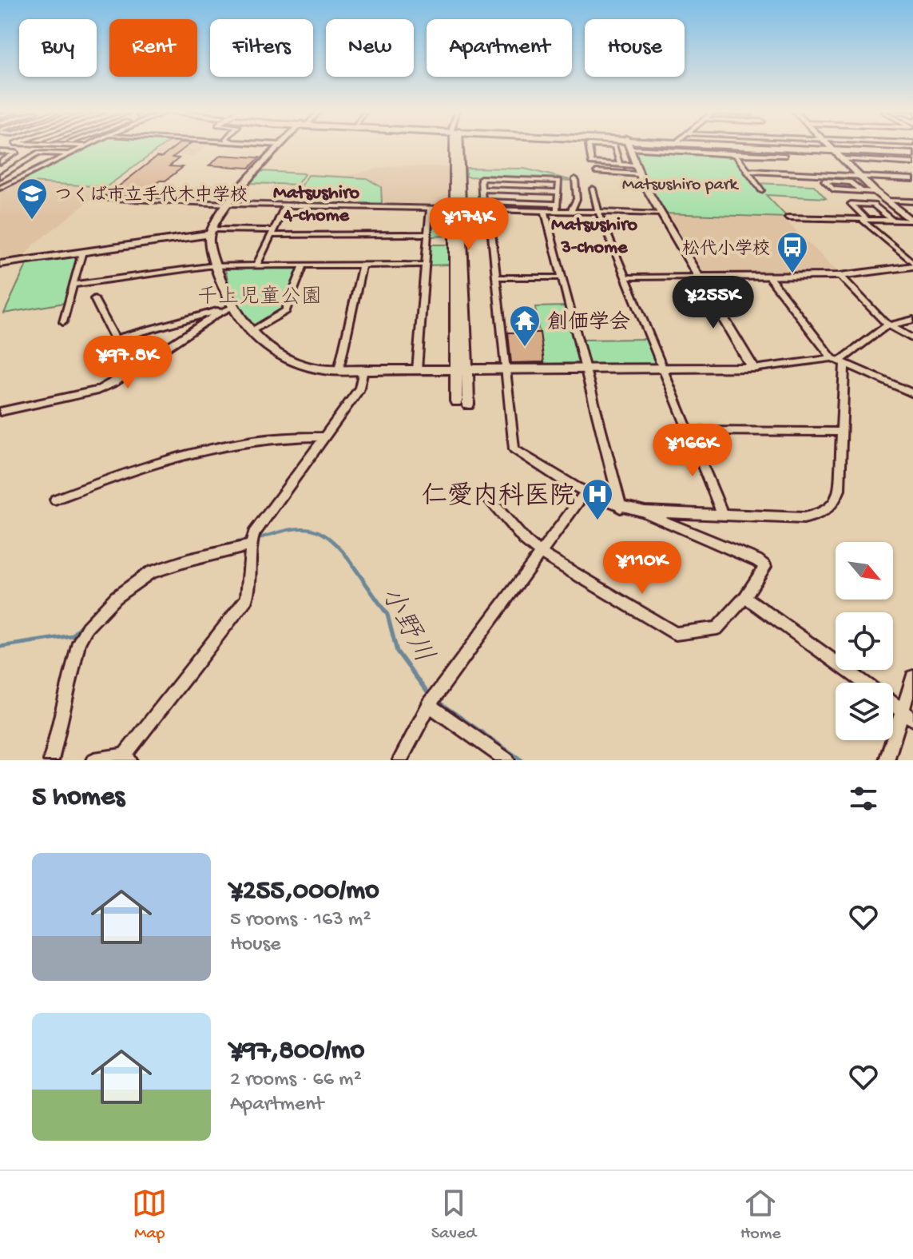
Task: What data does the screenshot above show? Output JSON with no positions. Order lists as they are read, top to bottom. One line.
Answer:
{"districts":["Matsushiro 4-chome","Matsushiro 3-chome"],"water":["小野川"],"parks":["Matsushiro park","千上児童公園"],"places":{"school or university":["つくば市立手代木中学校"],"bus stop":["松代小学校"],"temple":["創価学会"],"hospital":["仁愛内科医院"]},"north":"bottom right","page":{"chip":["Buy","Rent","Filters","New","Apartment","House"],"price":["¥174K","¥255K","¥97.8K","¥166K","¥110K"],"heading":"5 homes","list":[{"name":"¥255,000/mo","note":"5 rooms · 163 m² · House"},{"name":"¥97,800/mo","note":"2 rooms · 66 m² · Apartment"}],"tabs":["Map","Saved","Home"]}}
